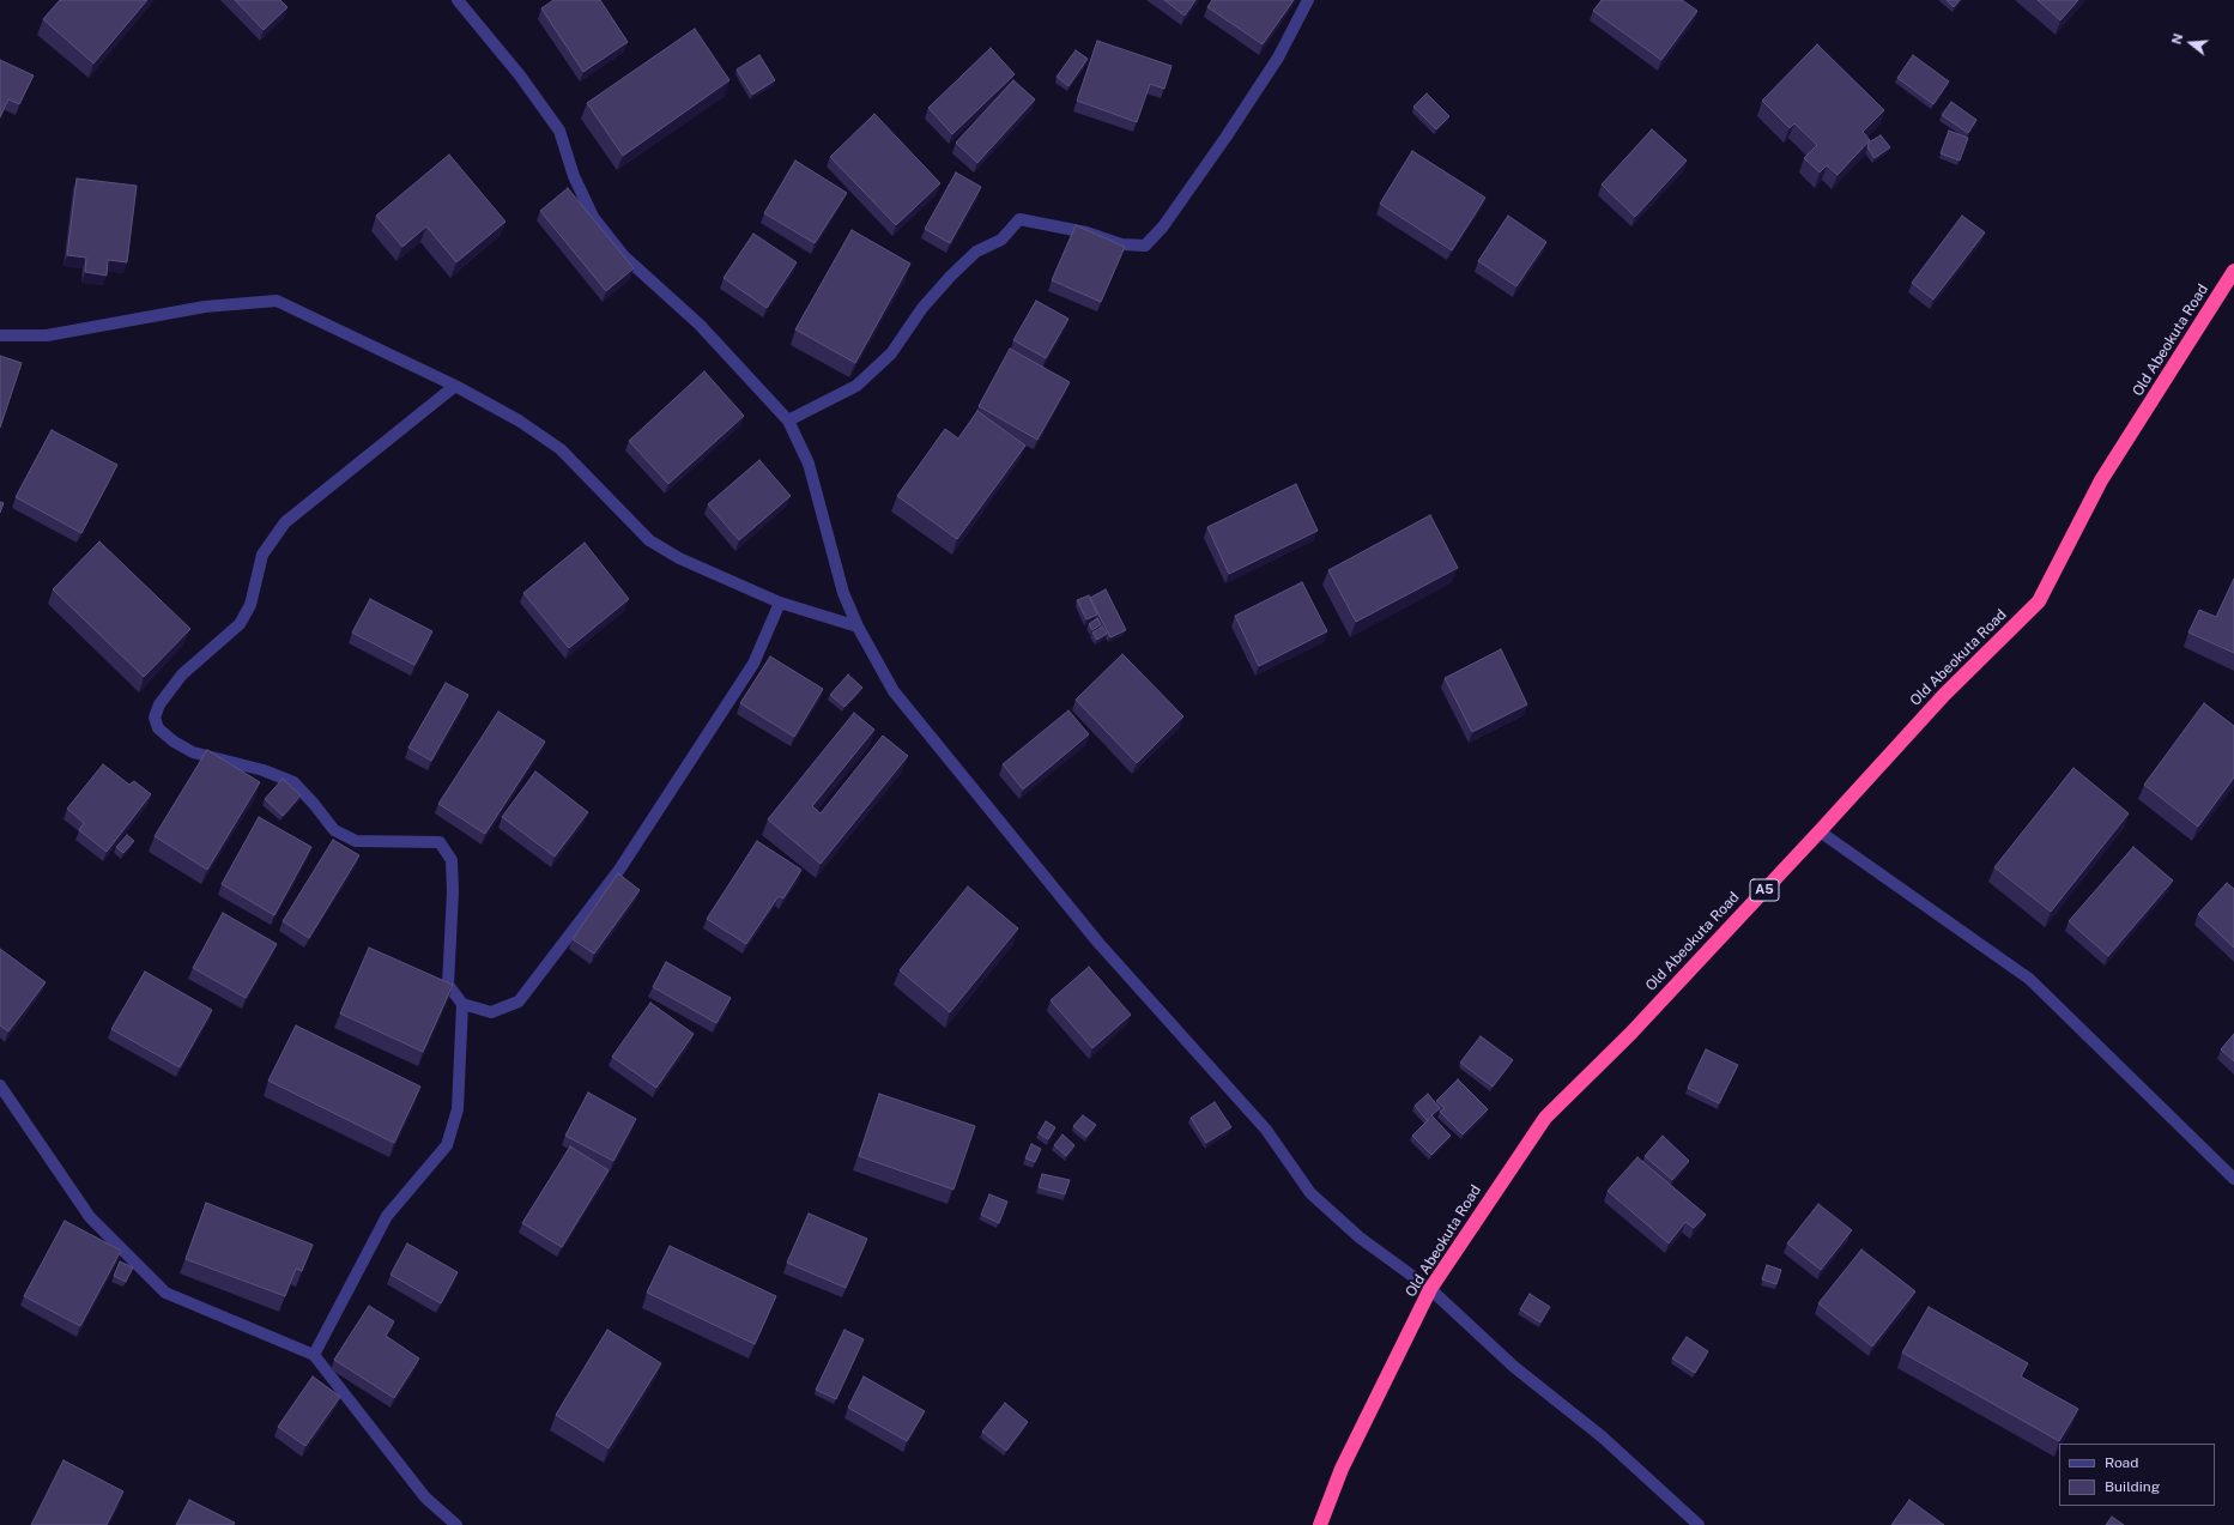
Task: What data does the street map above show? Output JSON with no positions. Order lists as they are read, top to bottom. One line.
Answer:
{"streets":{"highway":["Old Abeokuta Road","A5"]},"legend":["Road","Building"],"north":"left"}
